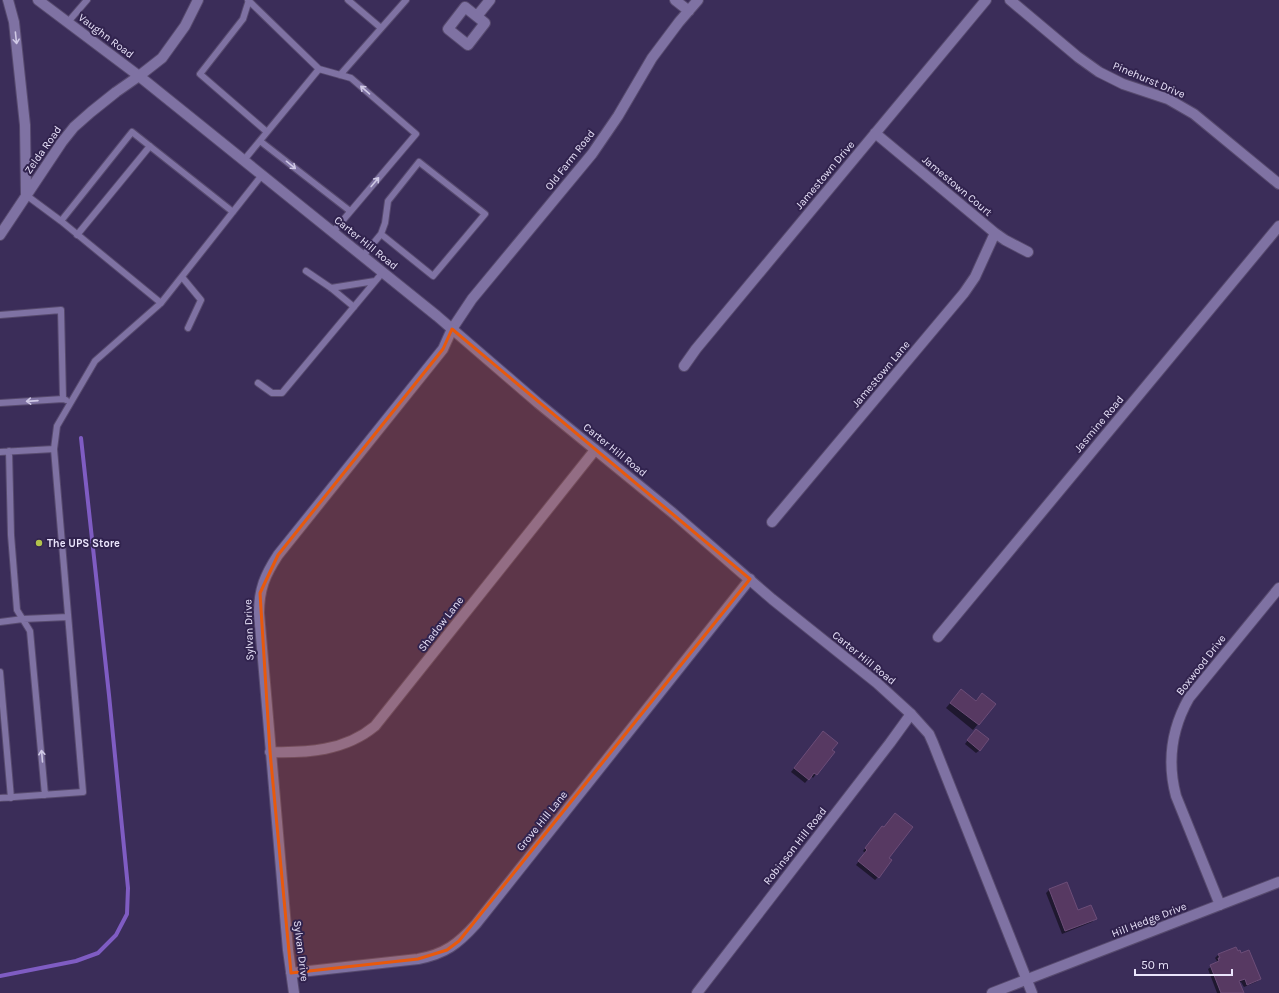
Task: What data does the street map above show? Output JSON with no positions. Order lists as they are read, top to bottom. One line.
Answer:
{"streets":{"street":["Vaughn Road","Pinehurst Drive","Zelda Road","Old Farm Road","Jamestown Drive","Jamestown Court","Carter Hill Road","Jamestown Lane","Jasmine Road","Shadow Lane","Sylvan Drive","Boxwood Drive","Grove Hill Lane","Robinson Hill Road","Hill Hedge Drive"]},"crossings":[["Vaughn Road","Zelda Road"],["Vaughn Road","Carter Hill Road"],["Zelda Road","Carter Hill Road"],["Old Farm Road","Carter Hill Road"],["Old Farm Road","Sylvan Drive"],["Jamestown Drive","Jamestown Court"],["Jamestown Court","Jamestown Lane"],["Carter Hill Road","Shadow Lane"],["Carter Hill Road","Sylvan Drive"],["Carter Hill Road","Grove Hill Lane"],["Carter Hill Road","Robinson Hill Road"],["Carter Hill Road","Hill Hedge Drive"],["Shadow Lane","Sylvan Drive"],["Sylvan Drive","Grove Hill Lane"],["Boxwood Drive","Hill Hedge Drive"]],"places":["The UPS Store"],"scale_bar":"50 m"}
